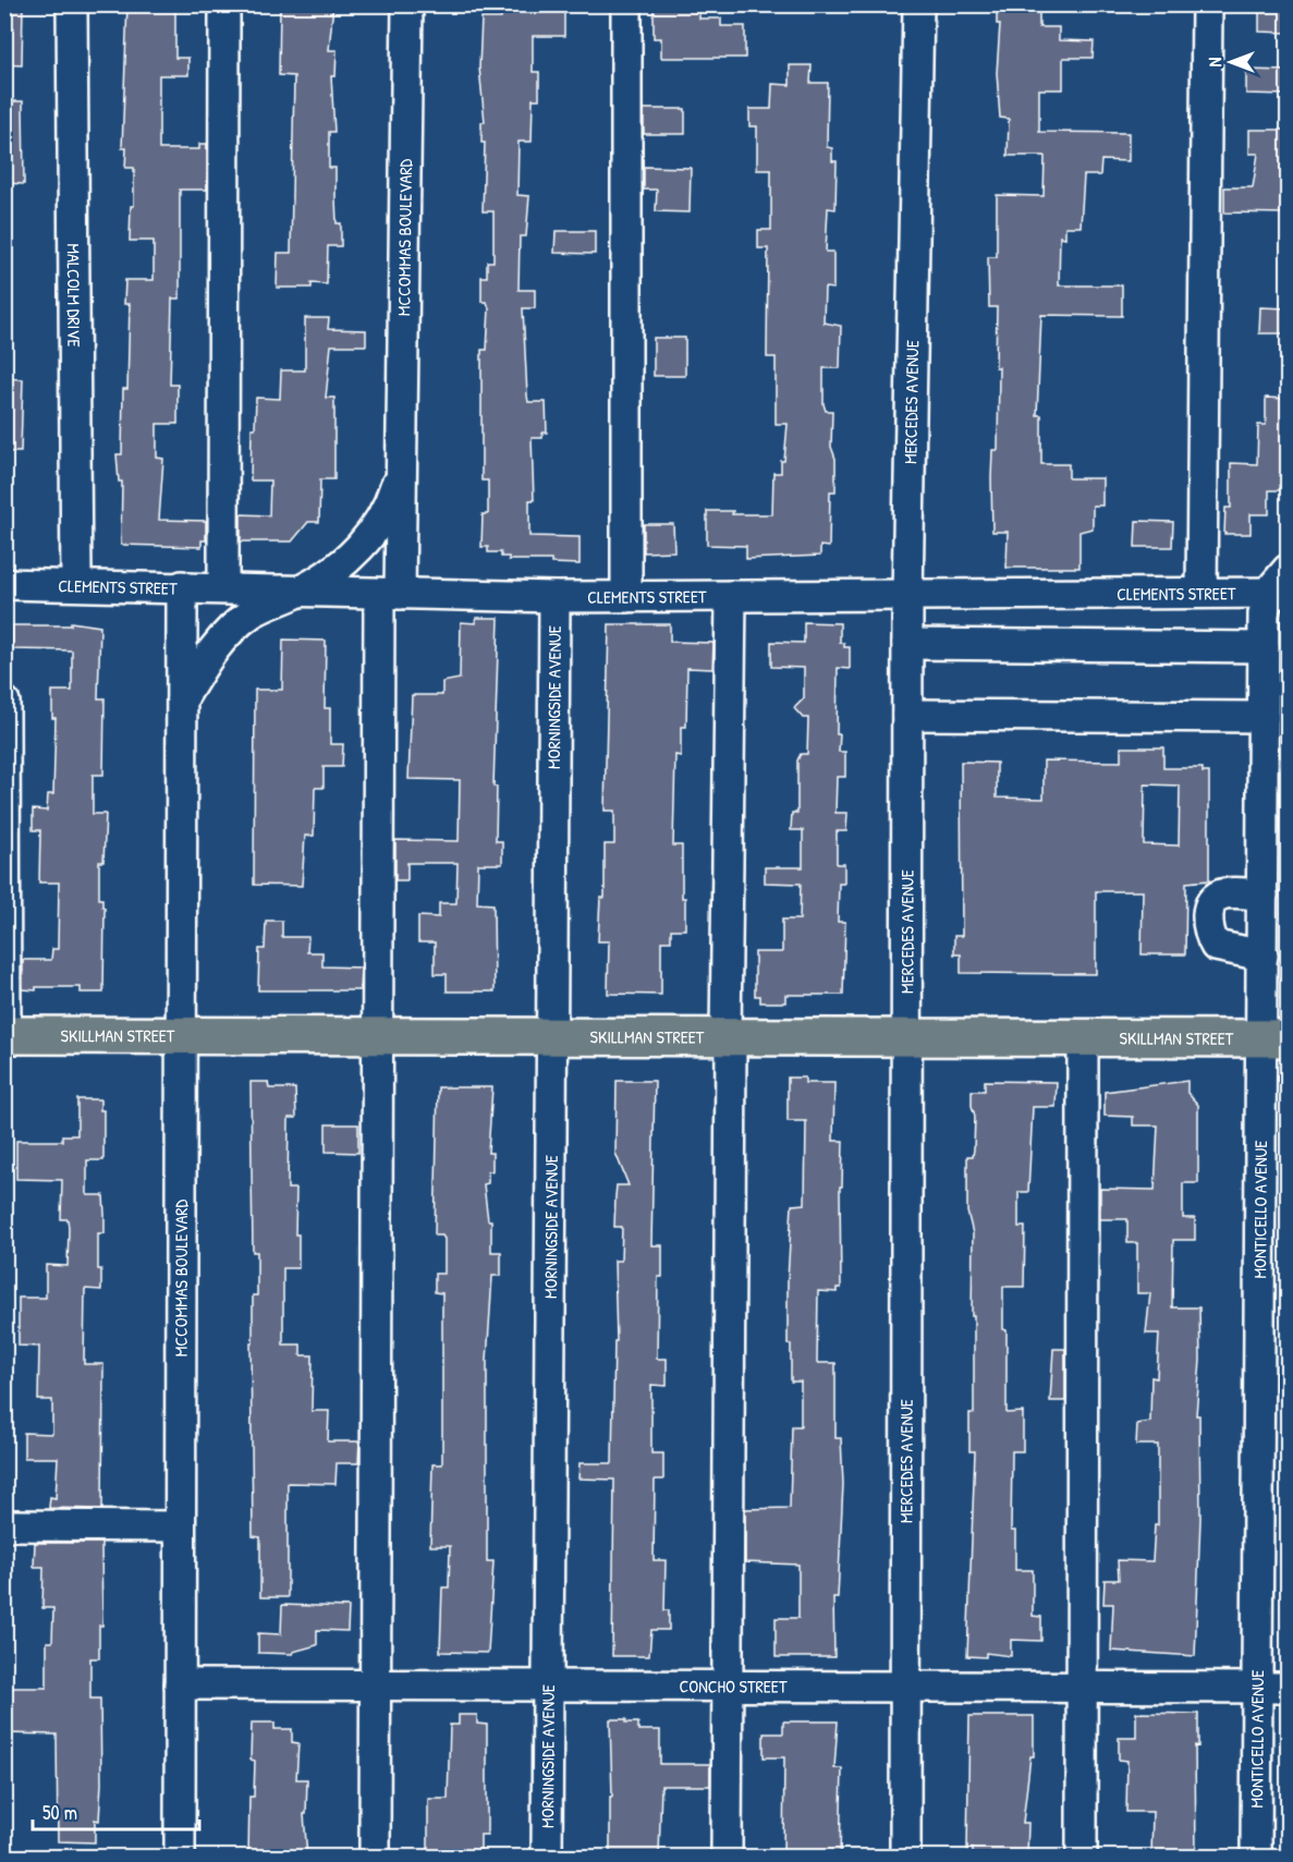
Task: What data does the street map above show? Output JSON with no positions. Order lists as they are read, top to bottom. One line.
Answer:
{"streets":{"main road":["SKILLMAN STREET"],"street":["MCCOMMAS BOULEVARD","MALCOLM DRIVE","MERCEDES AVENUE","CLEMENTS STREET","MORNINGSIDE AVENUE","MONTICELLO AVENUE","CONCHO STREET"]},"crossings":[["MCCOMMAS BOULEVARD","CLEMENTS STREET"],["MCCOMMAS BOULEVARD","SKILLMAN STREET"],["MCCOMMAS BOULEVARD","CONCHO STREET"],["MALCOLM DRIVE","CLEMENTS STREET"],["MERCEDES AVENUE","CLEMENTS STREET"],["MERCEDES AVENUE","SKILLMAN STREET"],["MERCEDES AVENUE","CONCHO STREET"],["CLEMENTS STREET","MORNINGSIDE AVENUE"],["CLEMENTS STREET","MONTICELLO AVENUE"],["MORNINGSIDE AVENUE","SKILLMAN STREET"],["MORNINGSIDE AVENUE","CONCHO STREET"],["SKILLMAN STREET","MONTICELLO AVENUE"],["MONTICELLO AVENUE","CONCHO STREET"]],"scale_bar":"50 m","north":"left"}
